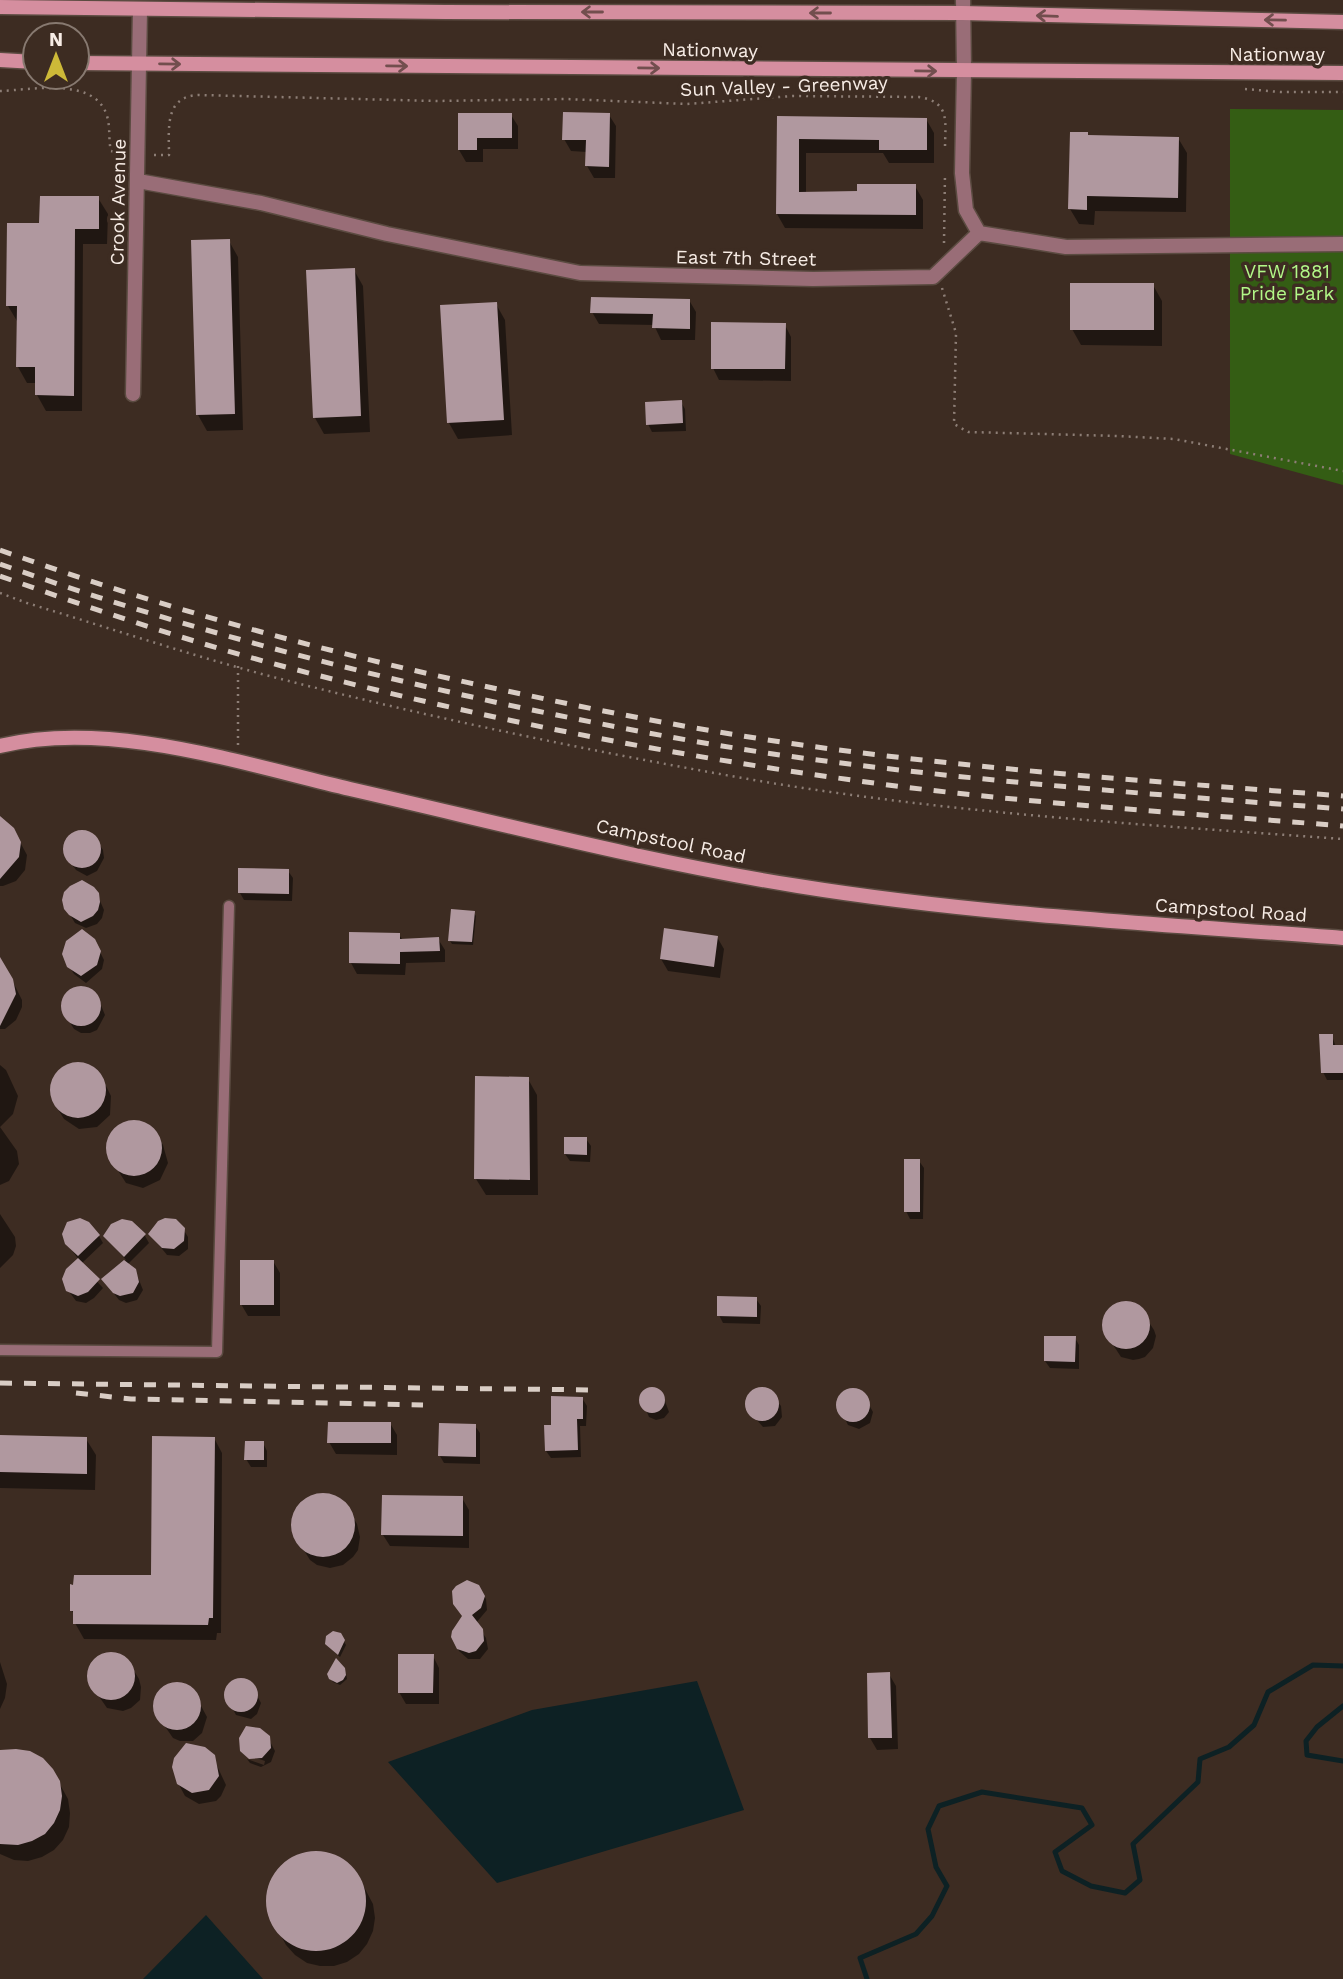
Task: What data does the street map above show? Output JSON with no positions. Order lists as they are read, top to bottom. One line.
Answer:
{"streets":{"main road":["Nationway","Campstool Road"],"street":["Crook Avenue","East 7th Street"],"path":["Sun Valley - Greenway"]},"crossings":[["Nationway","Crook Avenue"],["Crook Avenue","East 7th Street"]],"parks":["VFW 1881 Pride Park"],"north":"top"}
